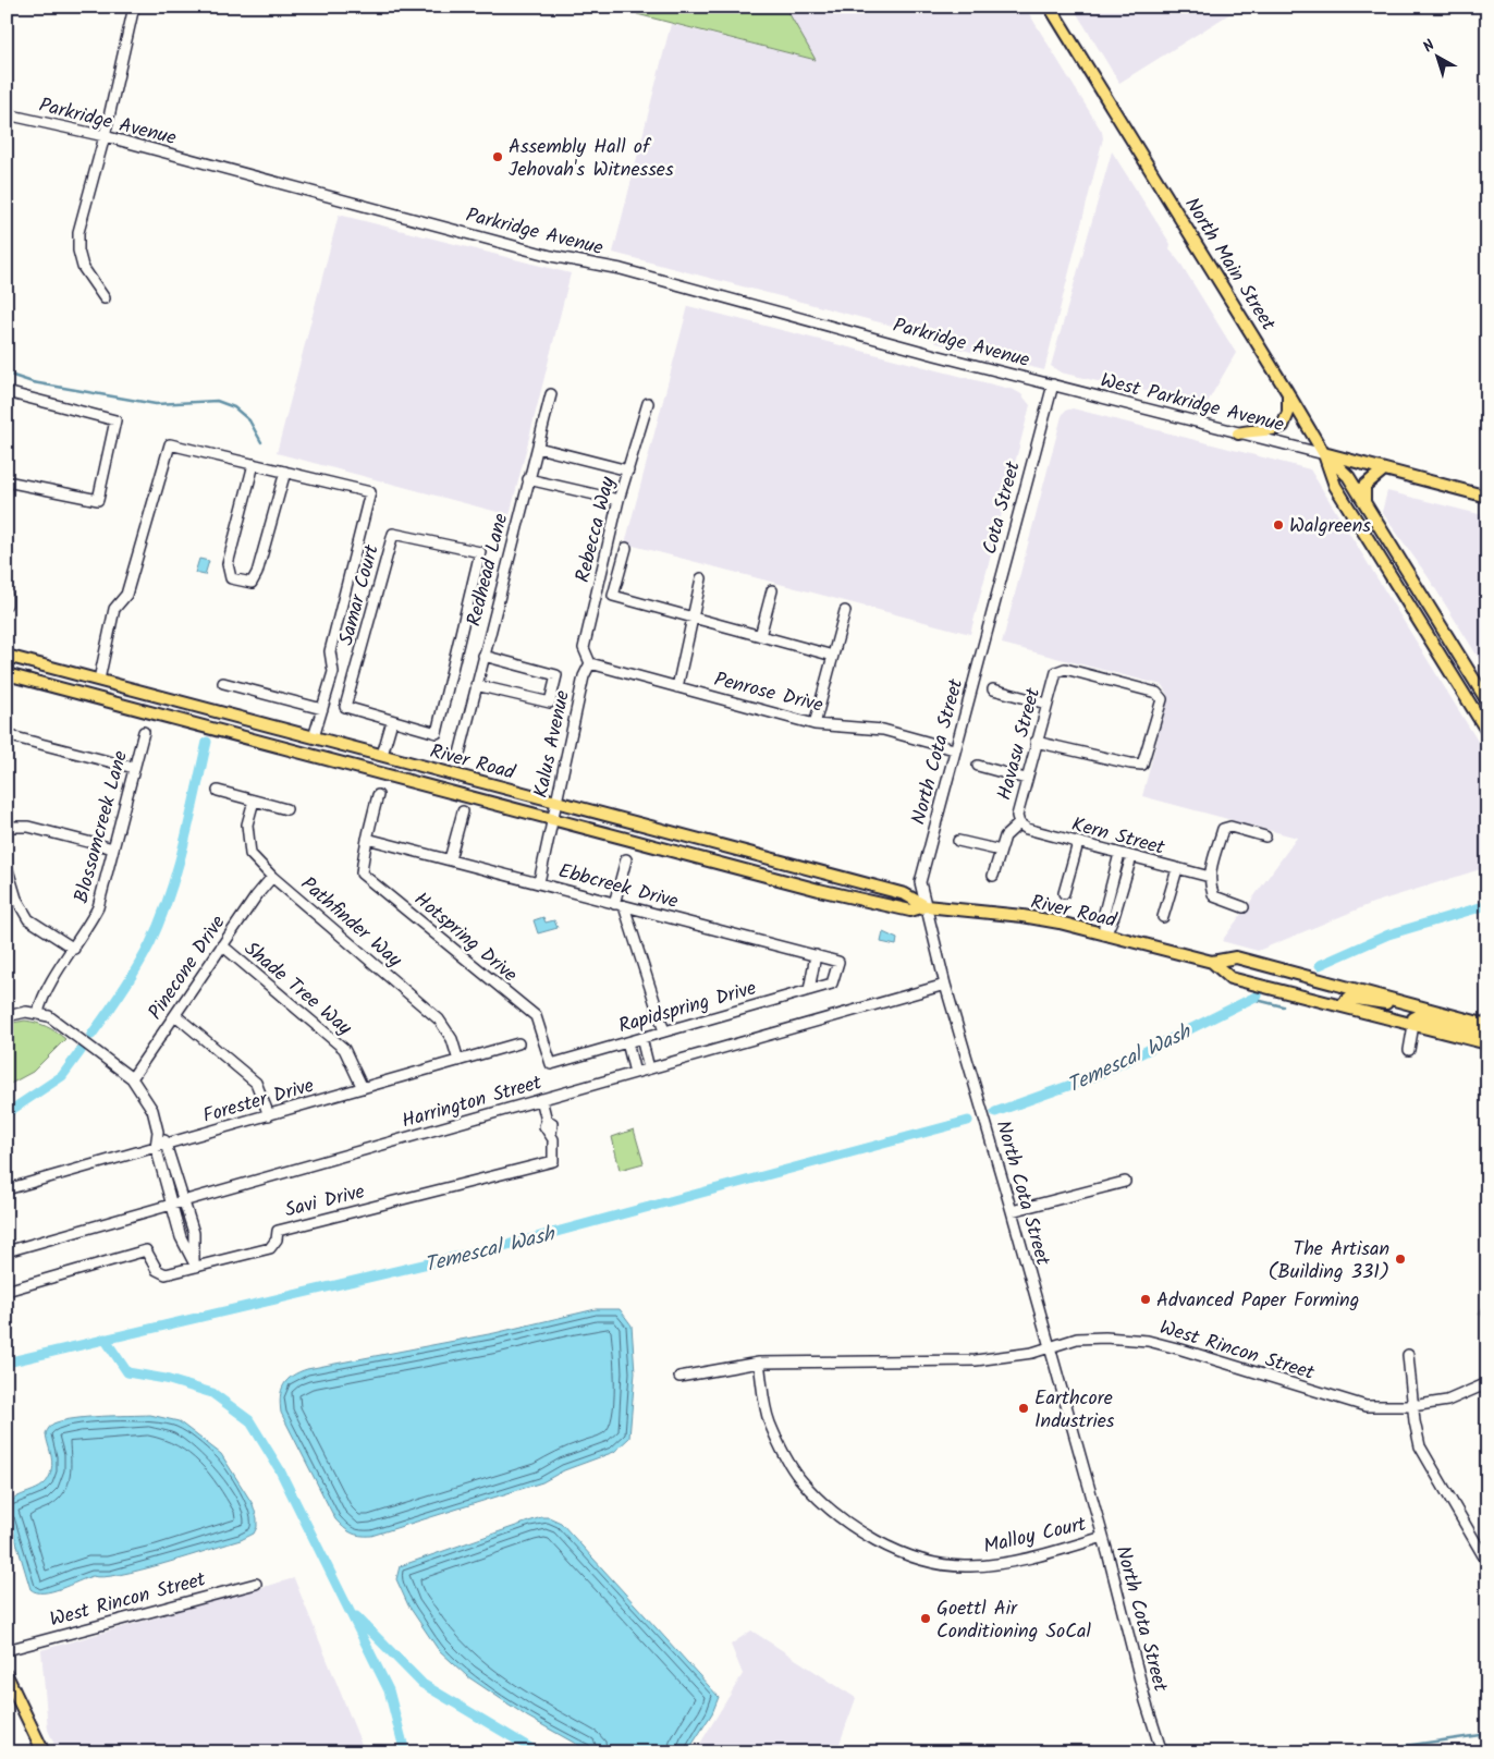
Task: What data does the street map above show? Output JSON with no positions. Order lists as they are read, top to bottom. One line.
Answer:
{"streets":{"main road":["North Main Street","River Road"],"street":["Parkridge Avenue","West Parkridge Avenue","Cota Street","Rebecca Way","Redhead Lane","Samar Court","Penrose Drive","Kalus Avenue","Havasu Street","North Cota Street","Blossomcreek Lane","Kern Street","Ebbcreek Drive","Pathfinder Way","Hotspring Drive","Pinecone Drive","Shade Tree Way","Rapidspring Drive","Forester Drive","Harrington Street","Savi Drive","West Rincon Street","Malloy Court"]},"crossings":[["Parkridge Avenue","West Parkridge Avenue"],["Parkridge Avenue","Cota Street"],["North Main Street","West Parkridge Avenue"],["West Parkridge Avenue","Cota Street"],["Cota Street","North Cota Street"],["Rebecca Way","Penrose Drive"],["Rebecca Way","Kalus Avenue"],["Penrose Drive","Kalus Avenue"],["Penrose Drive","North Cota Street"],["Kalus Avenue","River Road"],["Kalus Avenue","Ebbcreek Drive"],["Havasu Street","Kern Street"],["North Cota Street","River Road"],["North Cota Street","Harrington Street"],["North Cota Street","West Rincon Street"],["North Cota Street","Malloy Court"],["Ebbcreek Drive","Hotspring Drive"],["Ebbcreek Drive","Rapidspring Drive"],["Pathfinder Way","Pinecone Drive"],["Pathfinder Way","Forester Drive"],["Hotspring Drive","Rapidspring Drive"],["Pinecone Drive","Shade Tree Way"],["Shade Tree Way","Forester Drive"],["Harrington Street","Savi Drive"],["West Rincon Street","Malloy Court"]],"water":["Temescal Wash"],"places":["Assembly Hall of Jehovah's Witnesses","Walgreens","The Artisan (Building 331)","Advanced Paper Forming","Earthcore Industries","Goettl Air Conditioning SoCal"],"north":"top left"}
